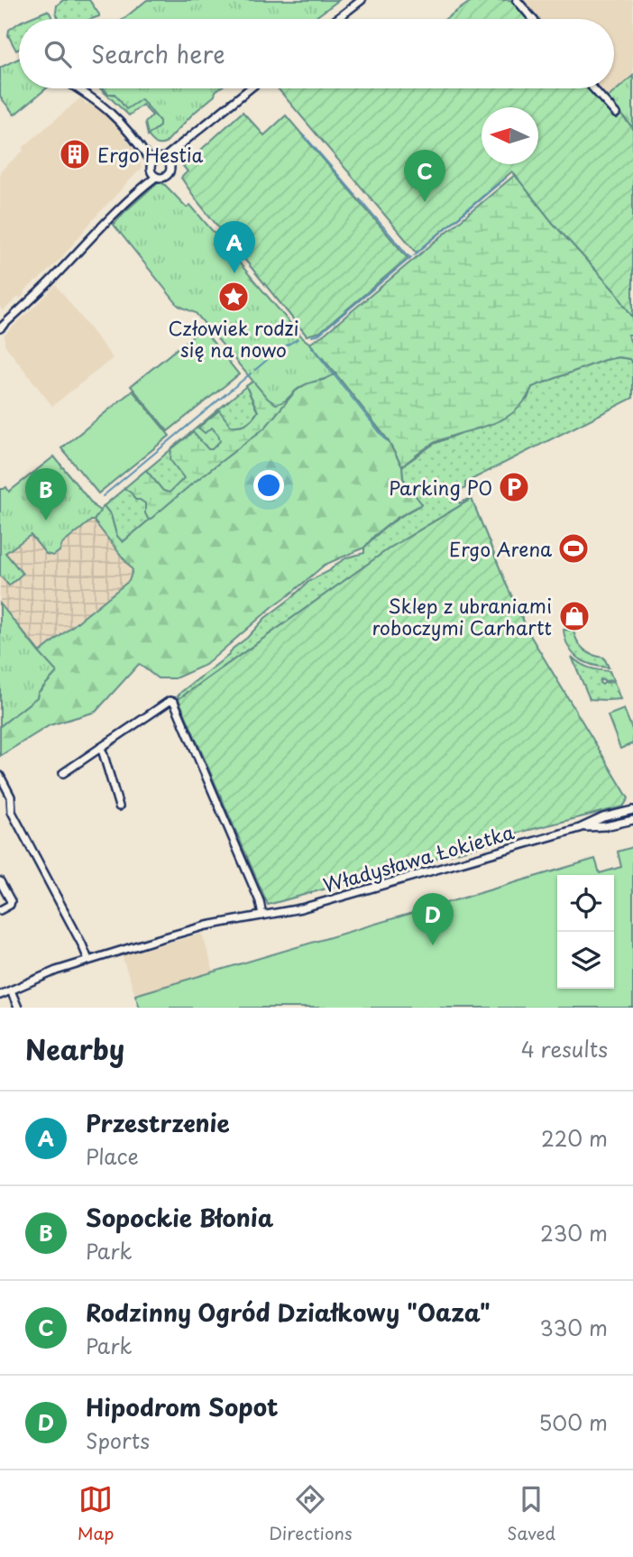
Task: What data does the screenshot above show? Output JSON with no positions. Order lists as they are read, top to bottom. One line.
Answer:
{"streets":{"street":["Władysława Łokietka"]},"places":{"building":["Ergo Hestia"],"place":["Człowiek rodzi się na nowo"],"parking":["Parking P0"],"sports":["Ergo Arena"],"shop":["Sklep z ubraniami roboczymi Carhartt"]},"north":"left","page":{"search":"Search here","pins":["C","A","B","D"],"heading":["Nearby","4 results"],"list":[{"mark":"A","name":"Przestrzenie","note":"Place","value":"220 m"},{"mark":"B","name":"Sopockie Błonia","note":"Park","value":"230 m"},{"mark":"C","name":"Rodzinny Ogród Działkowy \"Oaza\"","note":"Park","value":"330 m"},{"mark":"D","name":"Hipodrom Sopot","note":"Sports","value":"500 m"}],"nav":["Map","Directions","Saved"]}}
